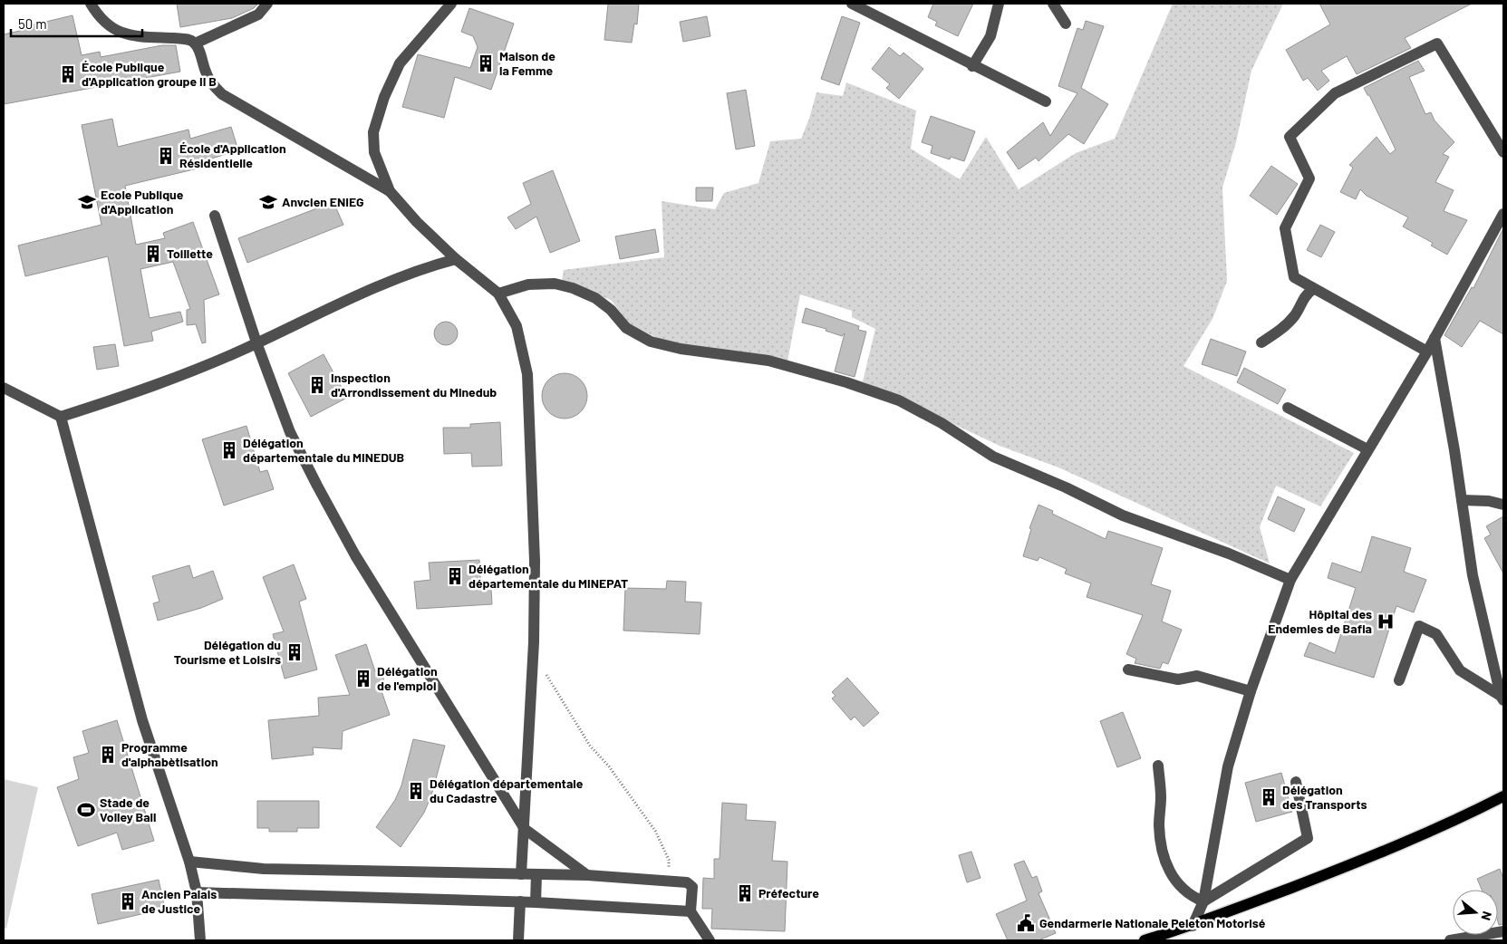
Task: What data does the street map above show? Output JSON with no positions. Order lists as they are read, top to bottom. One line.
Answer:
{"places":{"building":["Maison de la Femme","École Publique d'Application groupe II B","École d'Application Résidentielle","Toillette","Inspection d'Arrondissement du Minedub","Délégation départementale du MINEDUB","Délégation départementale du MINEPAT","Délégation du Tourisme et Loisirs","Délégation de l'emploi","Programme d'alphabètisation","Délégation départementale du Cadastre","Délégation des Transports","Préfecture","Ancien Palais de Justice"],"school or university":["Ecole Publique d'Application","Anvcien ENIEG"],"hospital":["Hôpital des Endemies de Bafia"],"sports":["Stade de Volley Ball"],"public building":["Gendarmerie Nationale Peleton Motorisé"]},"scale_bar":"50 m","north":"right"}
